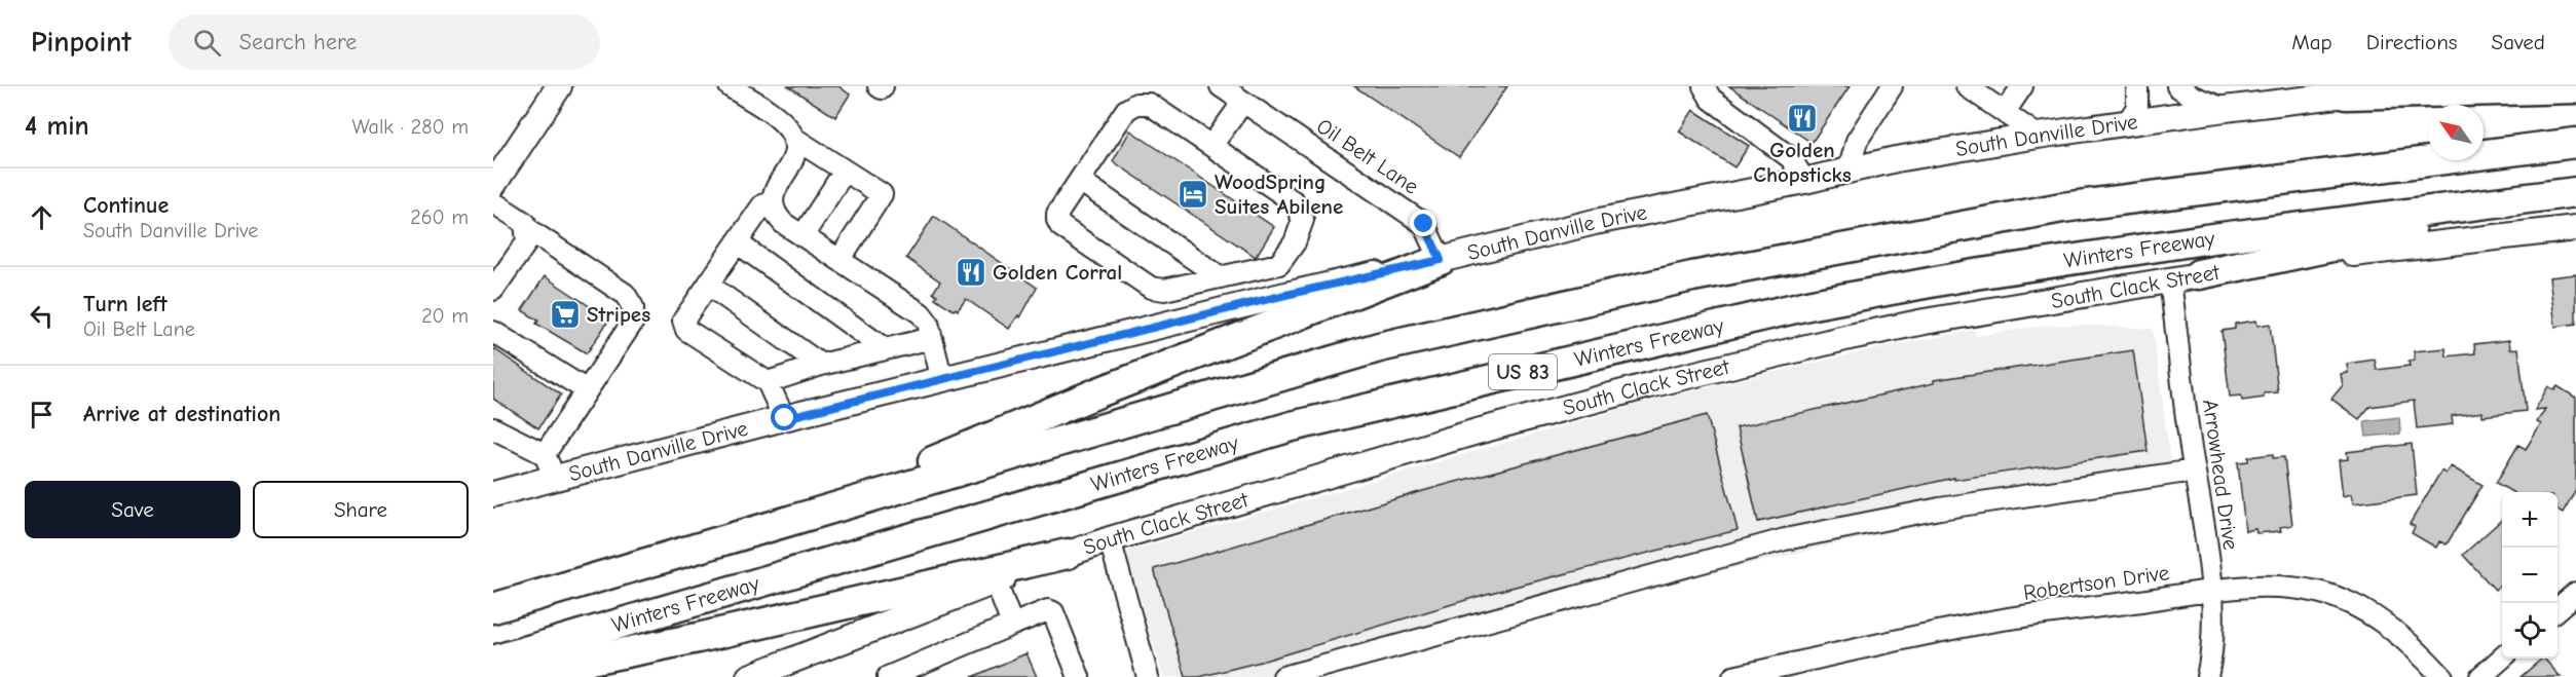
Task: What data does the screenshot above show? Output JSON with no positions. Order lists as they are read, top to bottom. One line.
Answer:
{"streets":{"highway":["Winters Freeway","US 83"],"main road":["South Danville Drive","South Clack Street"],"street":["Oil Belt Lane","Arrowhead Drive","Robertson Drive"]},"crossings":[["South Danville Drive","Oil Belt Lane"],["South Clack Street","Arrowhead Drive"],["Arrowhead Drive","Robertson Drive"]],"places":{"restaurant":["Golden Chopsticks","Golden Corral"],"hotel":["WoodSpring Suites Abilene"],"supermarket":["Stripes"]},"north":"top left","page":{"header":"Pinpoint","search":"Search here","nav":["Map","Directions","Saved"],"heading":["4 min","Walk · 280 m"],"list":[["Continue","South Danville Drive","260 m"],["Turn left","Oil Belt Lane","20 m"],"Arrive at destination"],"buttons":["Save","Share"],"map_buttons":["+","−"]}}
